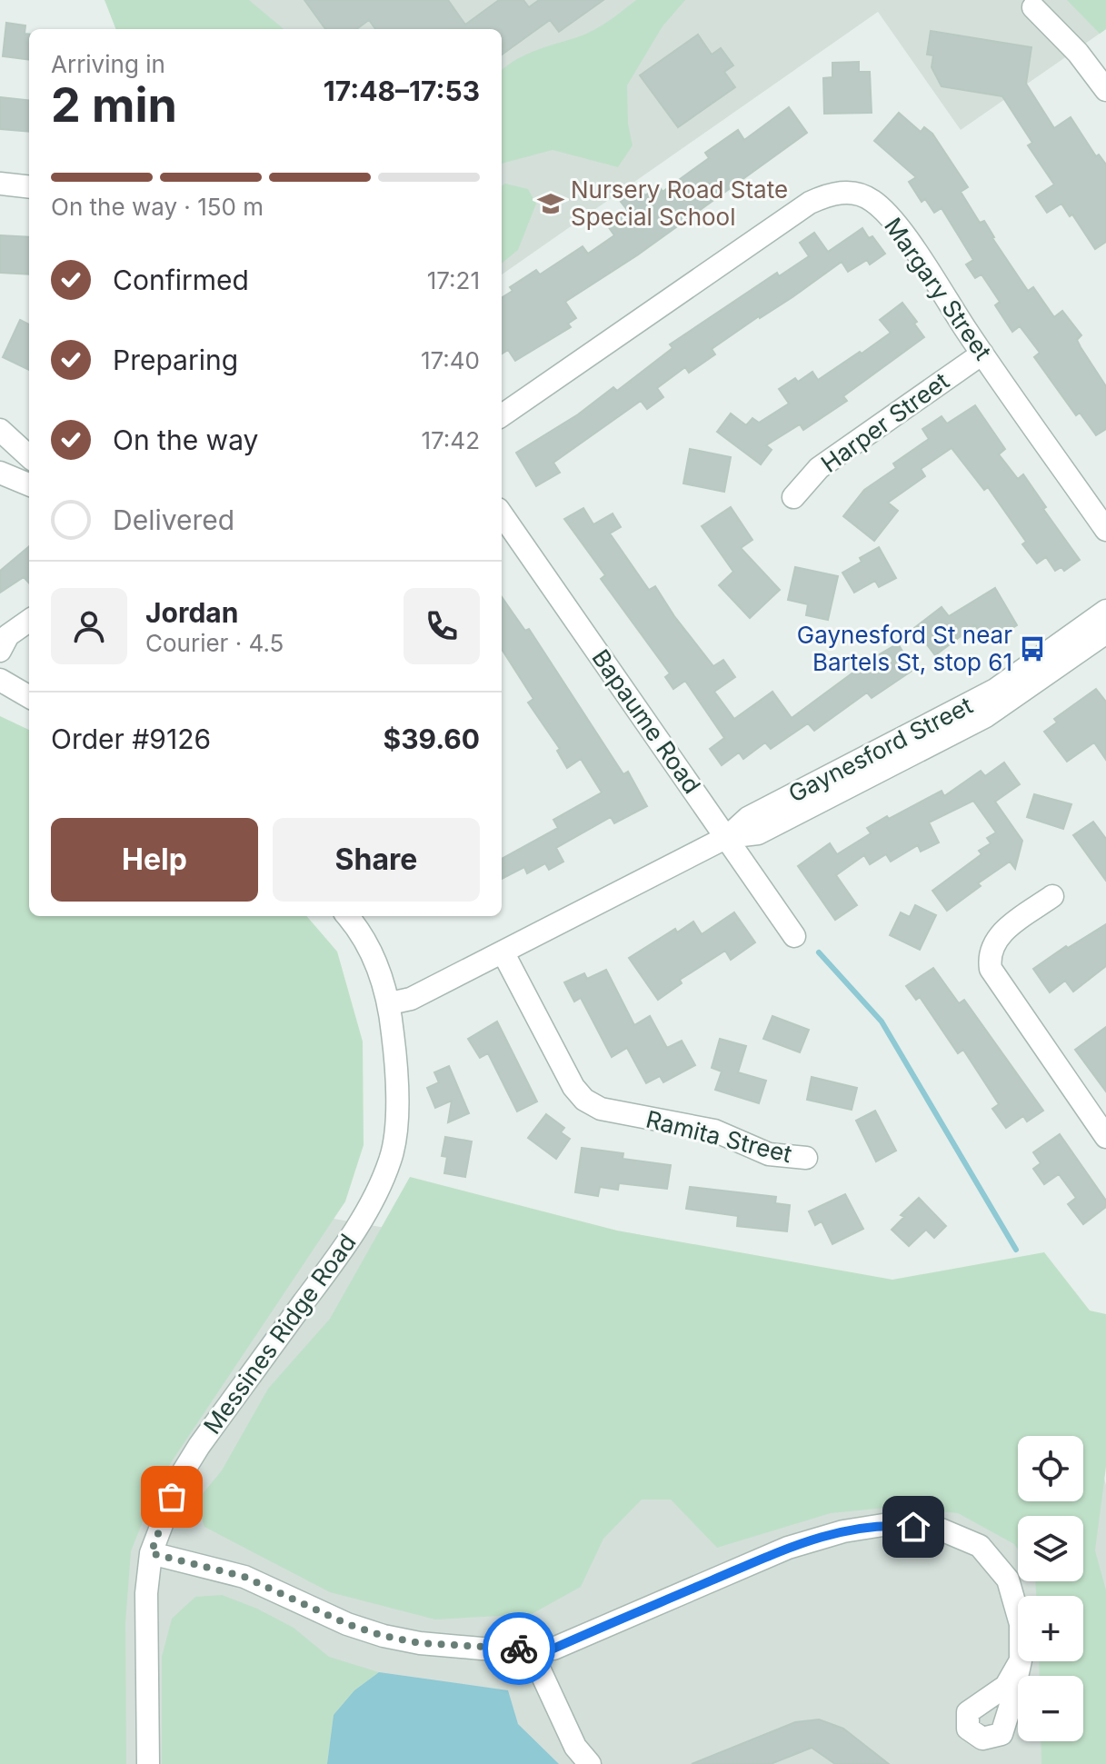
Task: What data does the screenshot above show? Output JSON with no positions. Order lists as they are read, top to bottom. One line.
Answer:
{"streets":{"street":["Margary Street","Harper Street","Bapaume Road","Gaynesford Street","Ramita Street","Messines Ridge Road"]},"crossings":[["Margary Street","Harper Street"],["Bapaume Road","Gaynesford Street"],["Gaynesford Street","Ramita Street"],["Gaynesford Street","Messines Ridge Road"]],"places":{"school or university":["Nursery Road State Special School"],"bus stop":["Gaynesford St near Bartels St, stop 61"]},"page":{"heading":["2 min","Arriving in","17:48–17:53"],"panel":["Jordan","Courier · 4.5","Order #9126","$39.60"],"bar":"On the way · 150 m","list":[["Confirmed","17:21"],["Preparing","17:40"],["On the way","17:42"],"Delivered"],"buttons":["Help","Share"],"map_buttons":["+","−"]}}
